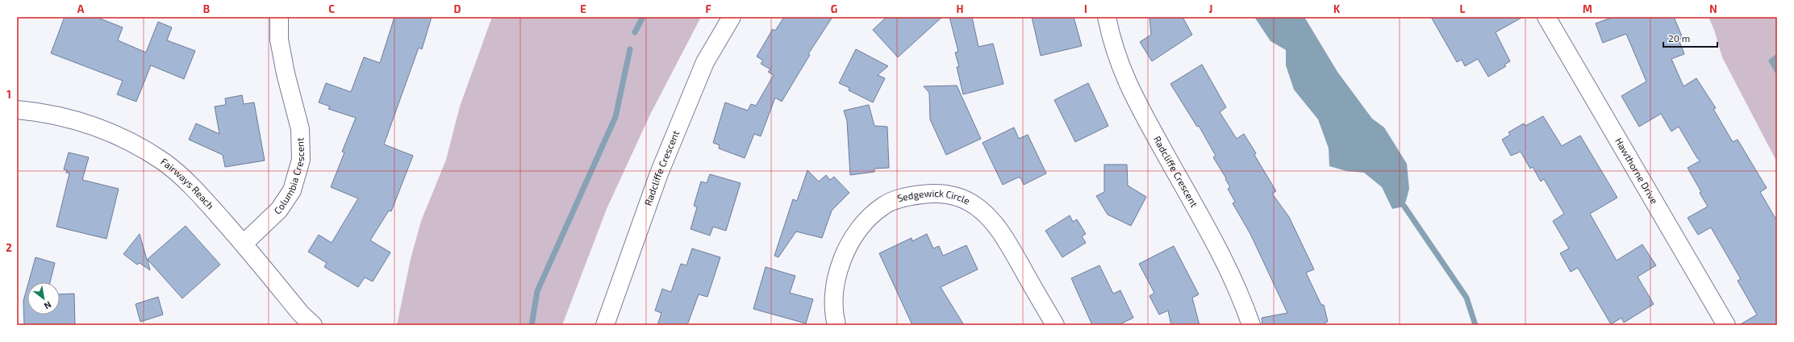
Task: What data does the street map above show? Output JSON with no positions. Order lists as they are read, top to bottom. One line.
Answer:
{"streets":{"street":["Radcliffe Crescent","Hawthorne Drive","Columbia Crescent","Fairways Reach","Sedgewick Circle"]},"crossings":[["Columbia Crescent","Fairways Reach"]],"scale_bar":"20 m","north":"bottom right","grid":{"columns":["A","B","C","D","E","F","G","H","I","J","K","L","M","N"],"rows":["1","2"]}}
